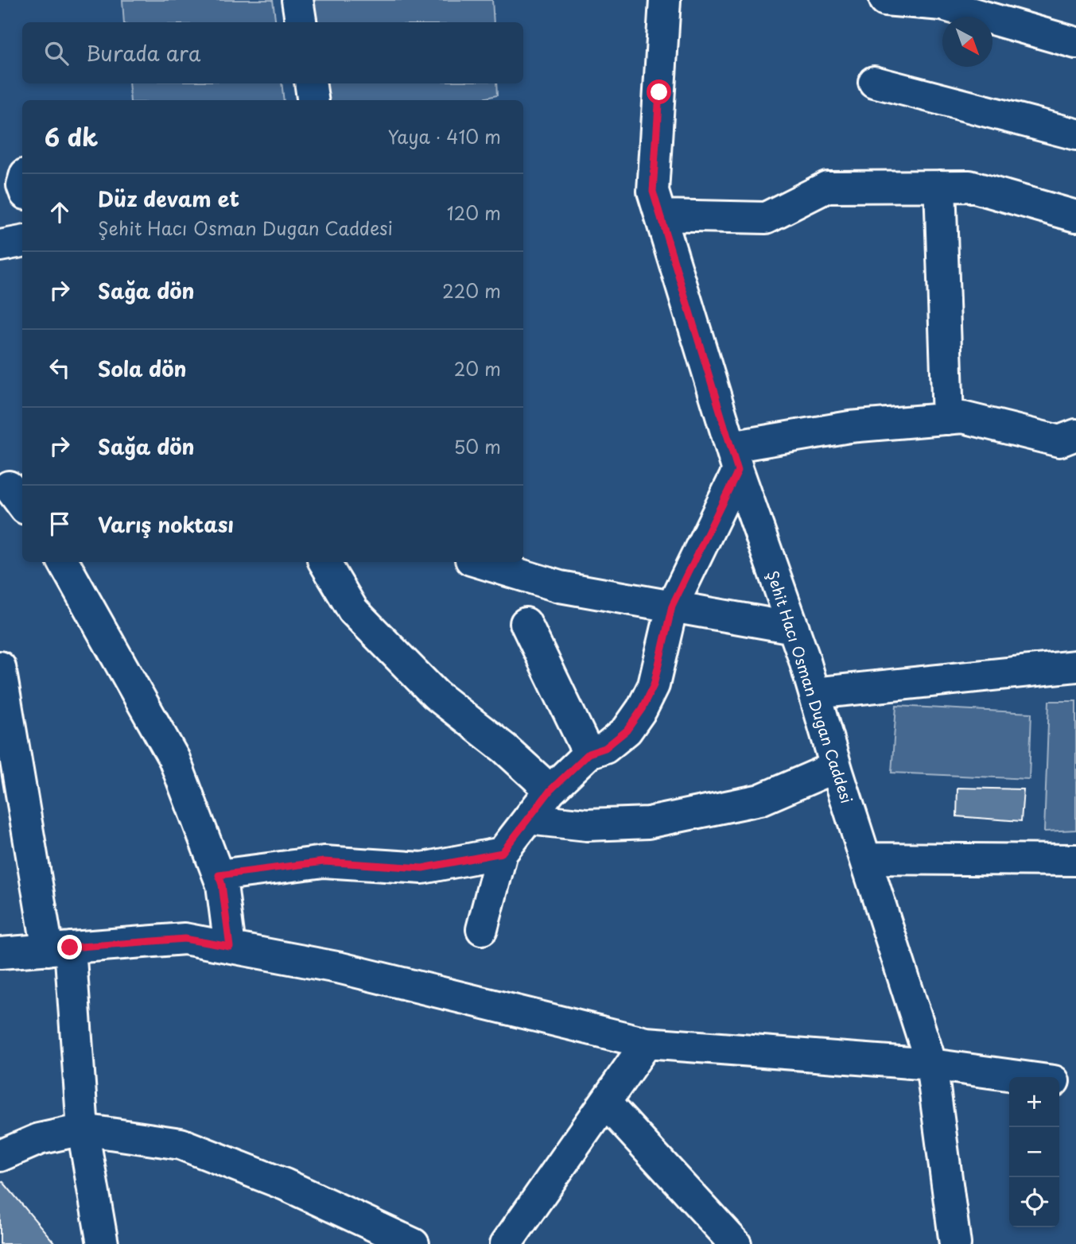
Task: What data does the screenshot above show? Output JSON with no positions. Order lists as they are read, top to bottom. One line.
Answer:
{"streets":{"street":["Şehit Hacı Osman Dugan Caddesi"]},"north":"bottom right","page":{"search":"Burada ara","heading":["6 dk","Yaya · 410 m"],"list":[["Düz devam et","Şehit Hacı Osman Dugan Caddesi","120 m"],["Sağa dön","220 m"],["Sola dön","20 m"],["Sağa dön","50 m"],"Varış noktası"],"map_buttons":["+","−"]}}
